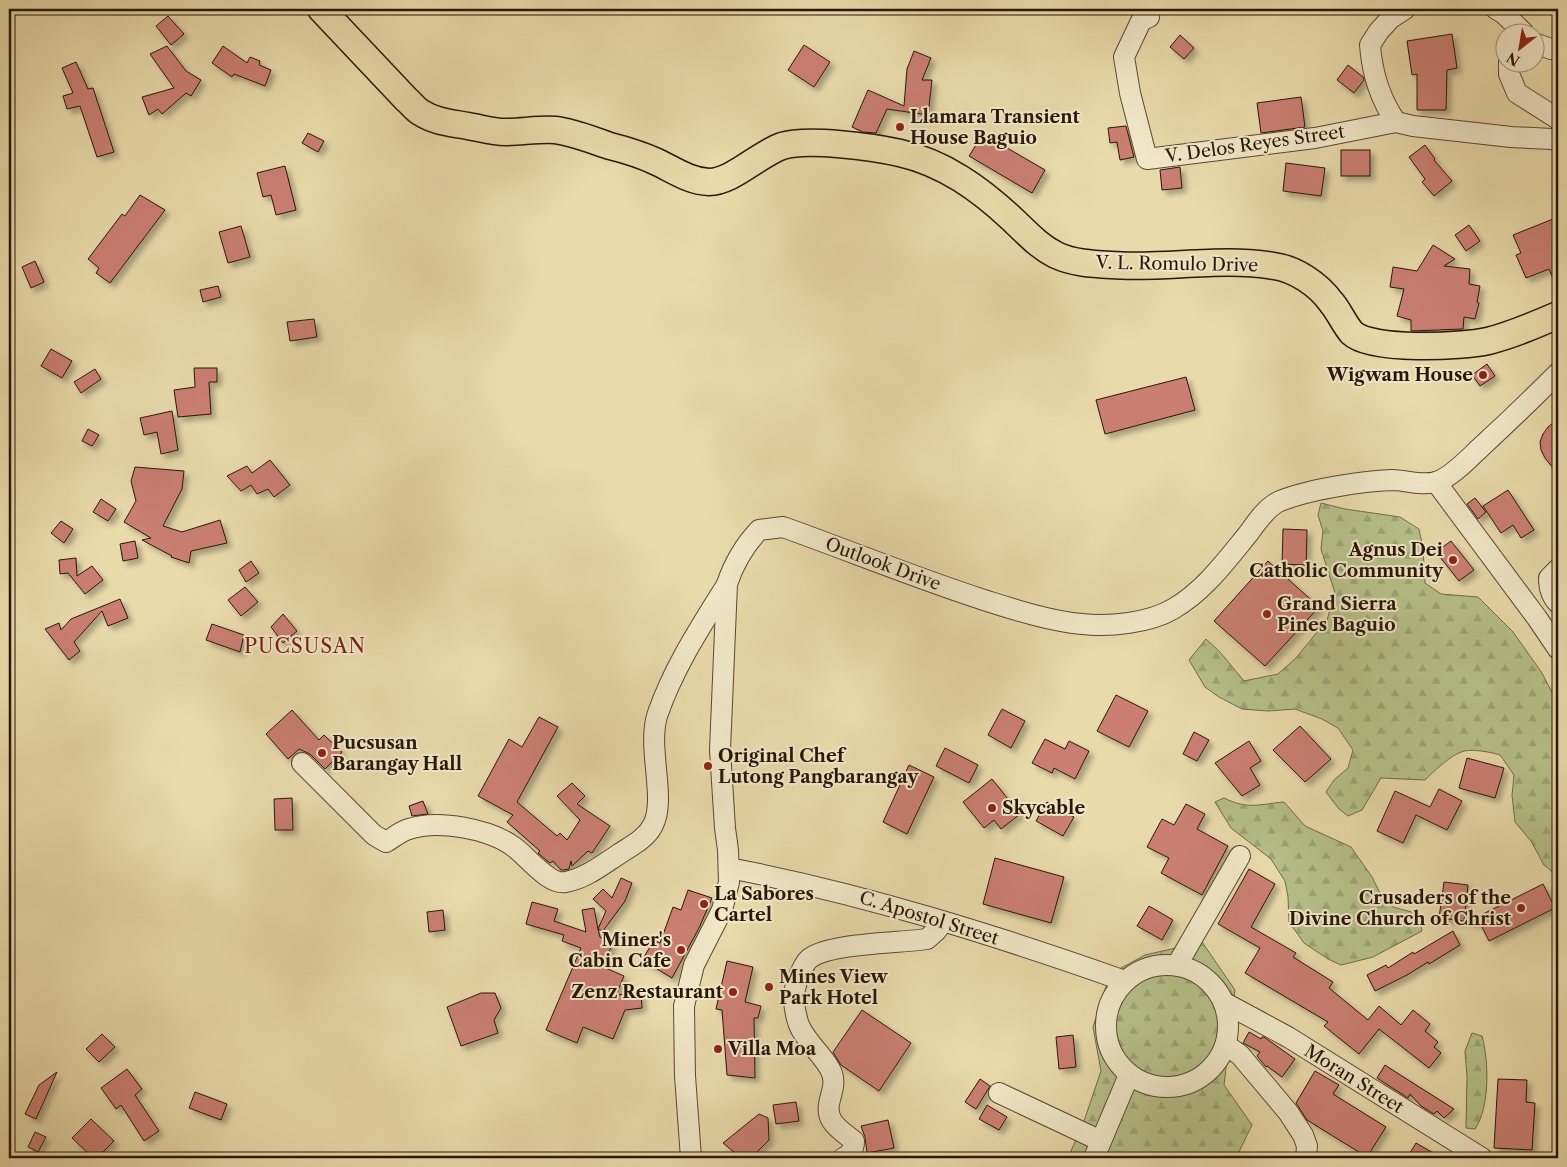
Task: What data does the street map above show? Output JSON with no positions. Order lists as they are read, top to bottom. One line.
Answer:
{"streets":{"main road":["V. L. Romulo Drive"],"street":["V. Delos Reyes Street","Outlook Drive","C. Apostol Street","Moran Street"]},"crossings":[["Outlook Drive","C. Apostol Street"],["C. Apostol Street","Moran Street"]],"districts":["PUCSUSAN"],"places":["Llamara Transient House Baguio","Wigwam House","Agnus Dei Catholic Community","Grand Sierra Pines Baguio","Pucsusan Barangay Hall","Original Chef Lutong Pangbarangay","Skycable","La Sabores Cartel","Crusaders of the Divine Church of Christ","Miner's Cabin Cafe","Mines View Park Hotel","Zenz Restaurant","Villa Moa"],"north":"bottom left"}
